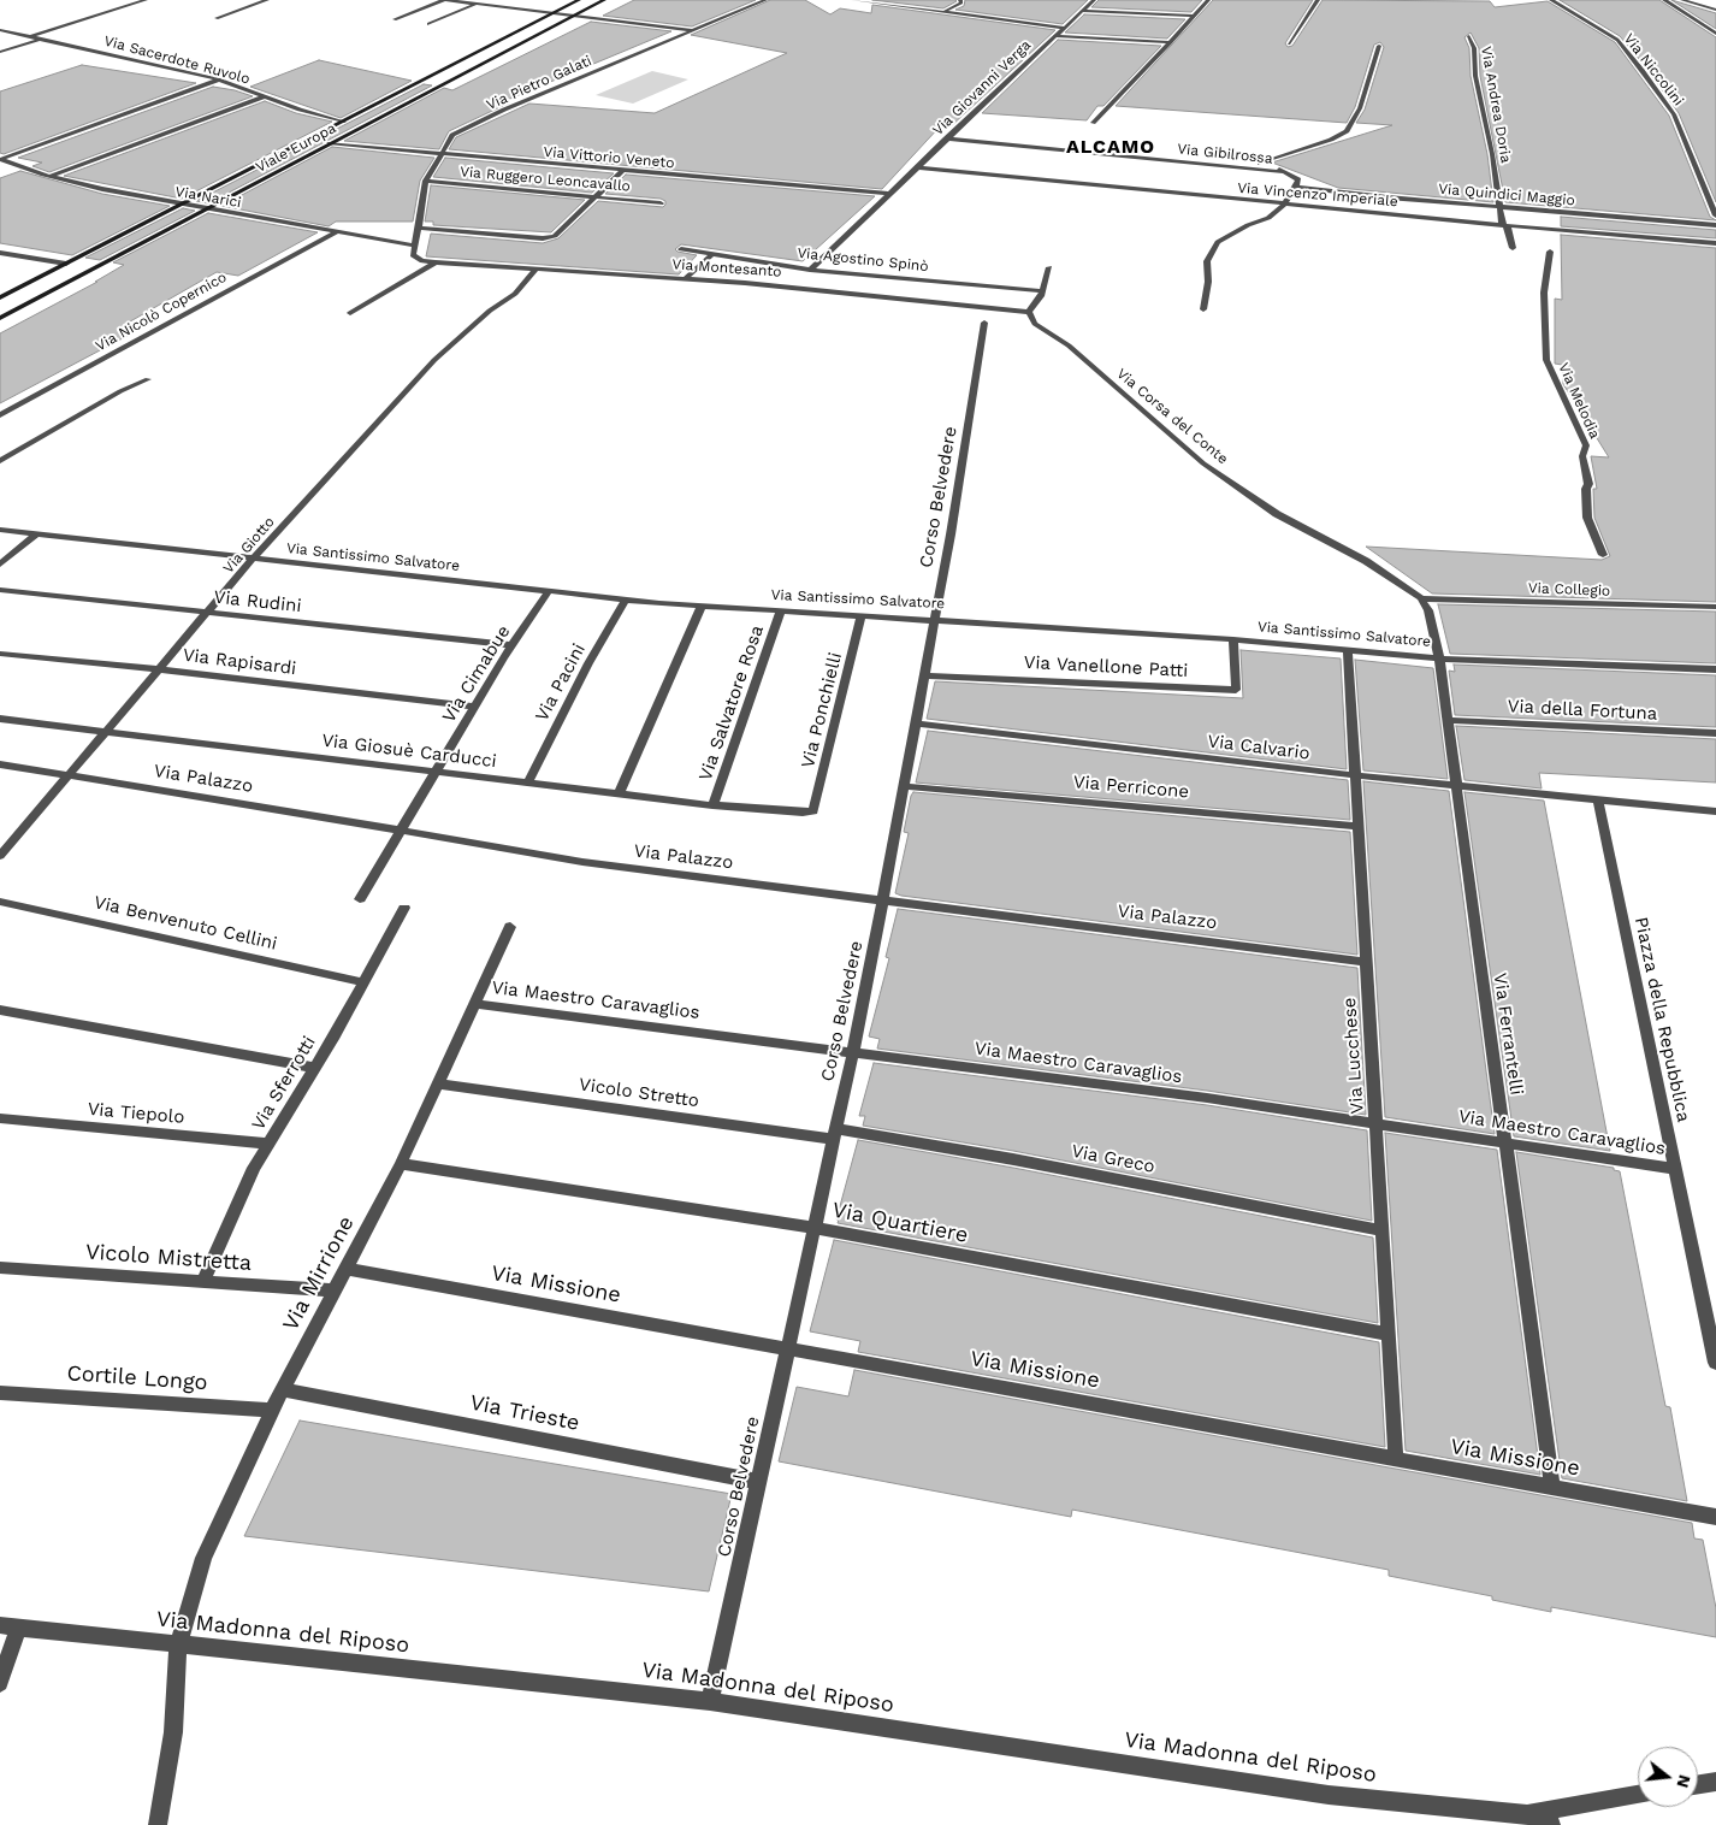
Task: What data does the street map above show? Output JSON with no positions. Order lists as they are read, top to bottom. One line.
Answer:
{"streets":{"street":["Via Sacerdote Ruvolo","Via Niccolini","Via Pietro Galati","Via Giovanni Verga","Via Andrea Doria","Viale Europa","Via Gibilrossa","Via Vittorio Veneto","Via Ruggero Leoncavallo","Via Vincenzo Imperiale","Via Quindici Maggio","Via Narici","Via Agostino Spinò","Via Montesanto","Via Nicolò Copernico","Via Melodia","Via Corsa del Conte","Corso Belvedere","Via Giotto","Via Santissimo Salvatore","Via Collegio","Via Rudini","Via Rapisardi","Via Vanellone Patti","Via Cimabue","Via Pacini","Via Salvatore Rosa","Via Ponchielli","Via della Fortuna","Via Calvario","Via Giosuè Carducci","Via Palazzo","Via Perricone","Via Benvenuto Cellini","Via Maestro Caravaglios","Piazza della Repubblica","Via Ferrantelli","Via Lucchese","Via Sferrotti","Vicolo Stretto","Via Tiepolo","Via Greco","Via Quartiere","Vicolo Mistretta","Via Mirrione","Via Missione","Cortile Longo","Via Trieste","Via Madonna del Riposo"]},"crossings":[["Via Sacerdote Ruvolo","Viale Europa"],["Via Pietro Galati","Via Vittorio Veneto"],["Via Pietro Galati","Via Ruggero Leoncavallo"],["Via Pietro Galati","Via Narici"],["Via Pietro Galati","Via Montesanto"],["Via Giovanni Verga","Via Gibilrossa"],["Via Giovanni Verga","Via Vittorio Veneto"],["Via Giovanni Verga","Via Vincenzo Imperiale"],["Via Giovanni Verga","Via Agostino Spinò"],["Via Andrea Doria","Via Vincenzo Imperiale"],["Via Andrea Doria","Via Quindici Maggio"],["Viale Europa","Via Vittorio Veneto"],["Viale Europa","Via Narici"],["Via Narici","Via Montesanto"],["Via Narici","Via Nicolò Copernico"],["Via Montesanto","Via Corsa del Conte"],["Via Montesanto","Via Giotto"],["Via Corsa del Conte","Via Collegio"],["Corso Belvedere","Via Santissimo Salvatore"],["Corso Belvedere","Via Vanellone Patti"],["Corso Belvedere","Via Calvario"],["Corso Belvedere","Via Palazzo"],["Corso Belvedere","Via Perricone"],["Corso Belvedere","Via Maestro Caravaglios"],["Corso Belvedere","Vicolo Stretto"],["Corso Belvedere","Via Greco"],["Corso Belvedere","Via Quartiere"],["Corso Belvedere","Via Missione"],["Corso Belvedere","Via Trieste"],["Corso Belvedere","Via Madonna del Riposo"],["Via Giotto","Via Santissimo Salvatore"],["Via Giotto","Via Rudini"],["Via Giotto","Via Rapisardi"],["Via Giotto","Via Giosuè Carducci"],["Via Giotto","Via Palazzo"],["Via Santissimo Salvatore","Via Vanellone Patti"],["Via Santissimo Salvatore","Via Cimabue"],["Via Santissimo Salvatore","Via Pacini"],["Via Santissimo Salvatore","Via Salvatore Rosa"],["Via Santissimo Salvatore","Via Ponchielli"],["Via Santissimo Salvatore","Via Ferrantelli"],["Via Santissimo Salvatore","Via Lucchese"],["Via Rudini","Via Cimabue"],["Via Rapisardi","Via Cimabue"],["Via Cimabue","Via Giosuè Carducci"],["Via Cimabue","Via Palazzo"],["Via Pacini","Via Giosuè Carducci"],["Via Salvatore Rosa","Via Giosuè Carducci"],["Via Ponchielli","Via Giosuè Carducci"],["Via della Fortuna","Via Ferrantelli"],["Via Calvario","Piazza della Repubblica"],["Via Calvario","Via Ferrantelli"],["Via Calvario","Via Lucchese"],["Via Palazzo","Via Lucchese"],["Via Perricone","Via Lucchese"],["Via Benvenuto Cellini","Via Sferrotti"],["Via Maestro Caravaglios","Piazza della Repubblica"],["Via Maestro Caravaglios","Via Ferrantelli"],["Via Maestro Caravaglios","Via Lucchese"],["Via Maestro Caravaglios","Via Mirrione"],["Via Ferrantelli","Via Missione"],["Via Lucchese","Via Greco"],["Via Lucchese","Via Quartiere"],["Via Lucchese","Via Missione"],["Via Sferrotti","Via Tiepolo"],["Via Sferrotti","Vicolo Mistretta"],["Vicolo Stretto","Via Greco"],["Vicolo Stretto","Via Mirrione"],["Via Quartiere","Via Mirrione"],["Vicolo Mistretta","Via Mirrione"],["Via Mirrione","Via Missione"],["Via Mirrione","Cortile Longo"],["Via Mirrione","Via Trieste"],["Via Mirrione","Via Madonna del Riposo"]],"districts":["ALCAMO"],"north":"right"}
